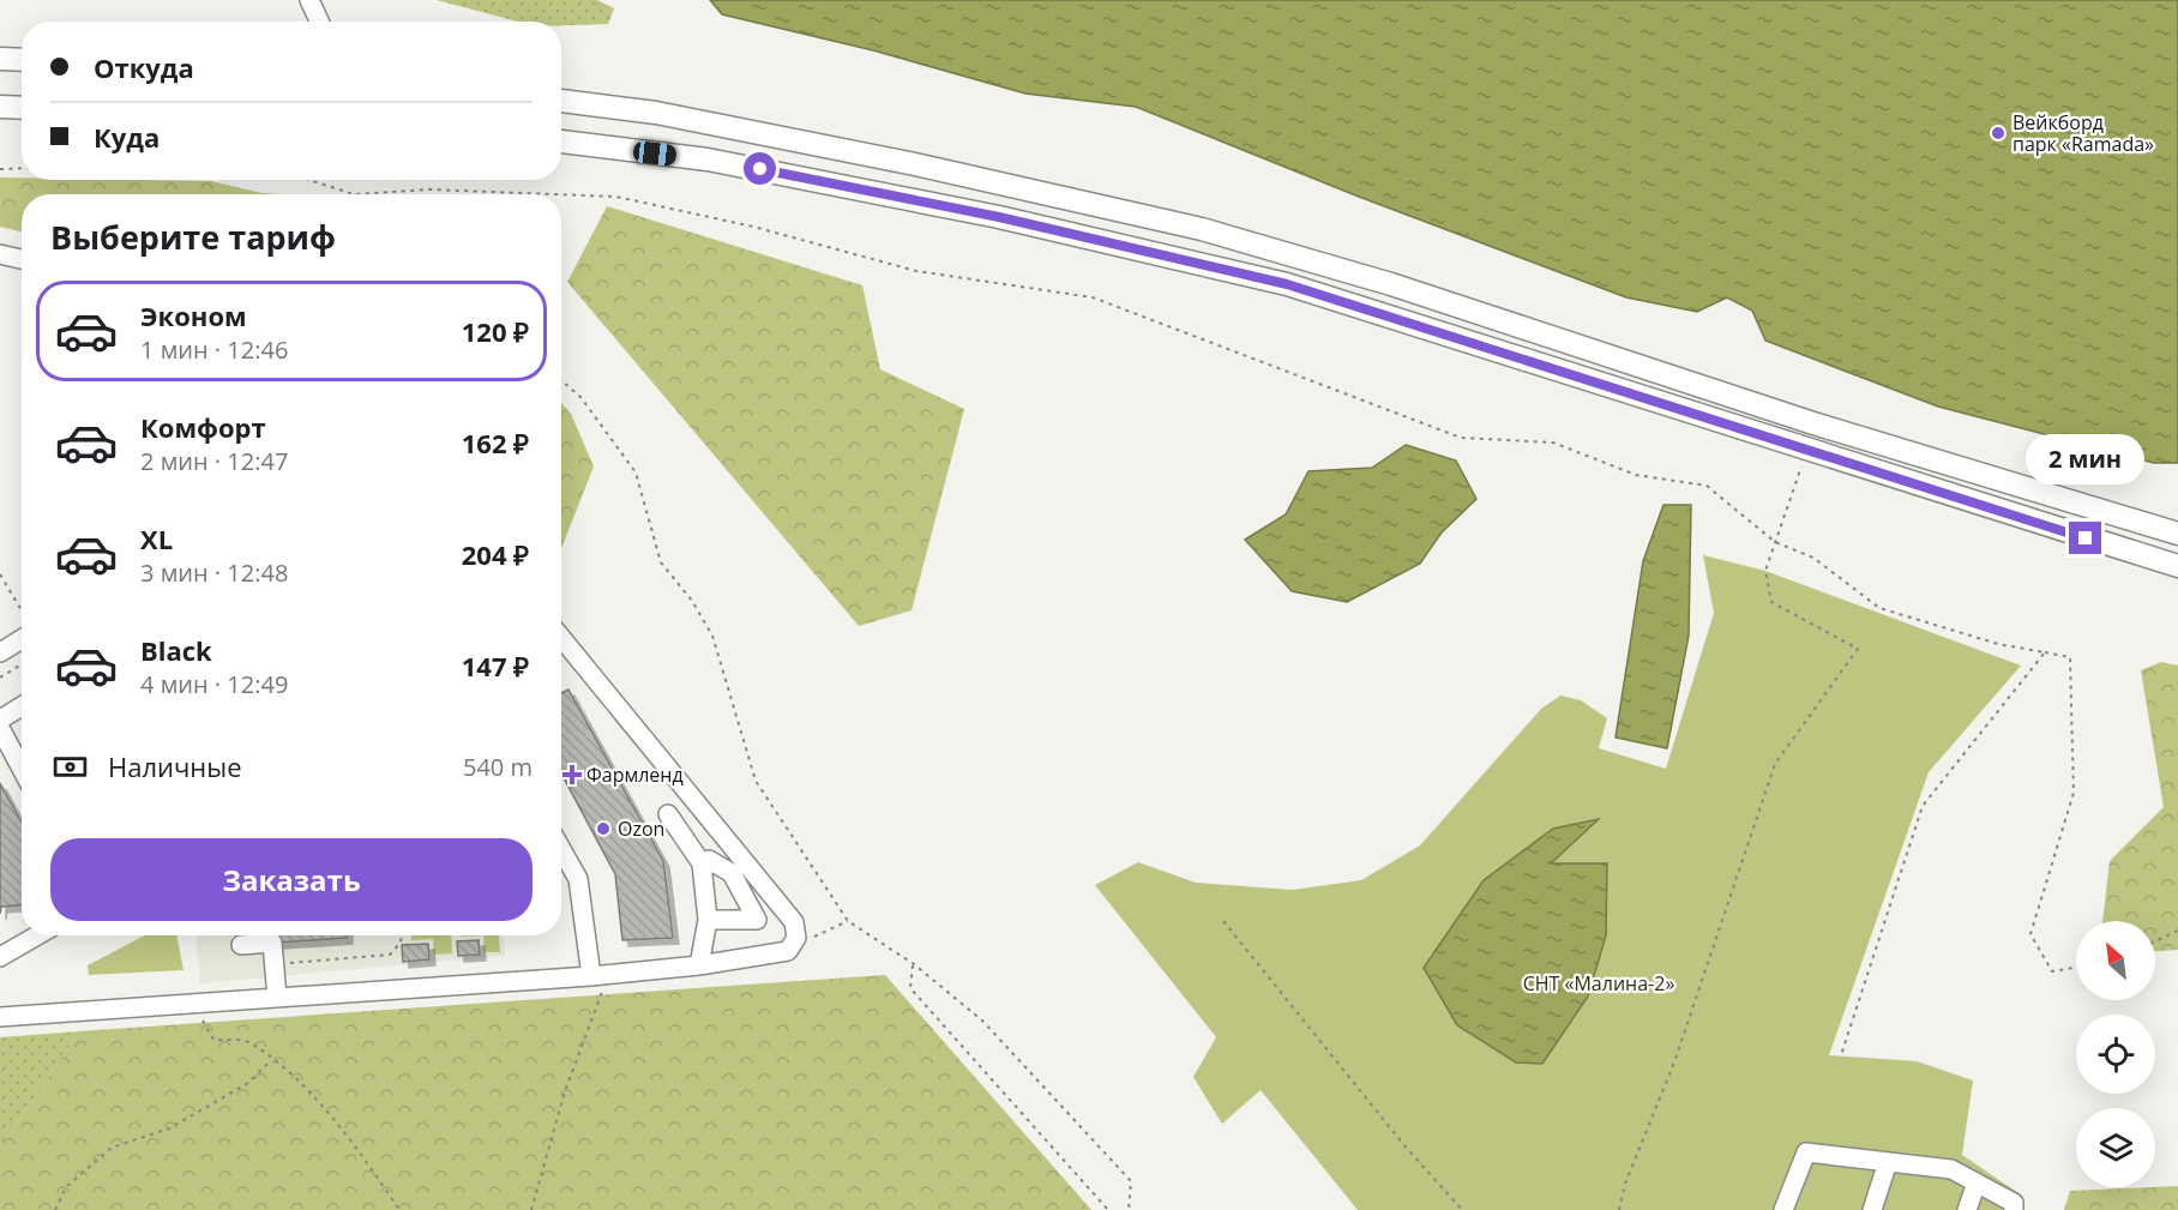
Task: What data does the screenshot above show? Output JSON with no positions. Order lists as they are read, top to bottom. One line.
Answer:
{"parks":["СНТ «Малина-2»"],"places":{"other":["Вейкборд парк «Ramada»","Ozon"],"health":["Фармленд"]},"north":"top left","page":{"banner":["Откуда","Куда"],"heading":"Выберите тариф","list":[{"name":"Эконом","note":"1 мин · 12:46","value":"120 ₽"},{"name":"Комфорт","note":"2 мин · 12:47","value":"162 ₽"},{"name":"XL","note":"3 мин · 12:48","value":"204 ₽"},{"name":"Black","note":"4 мин · 12:49","value":"147 ₽"}],"bubble":"2 мин","pay":["Наличные","540 m"],"buttons":"Заказать"}}
